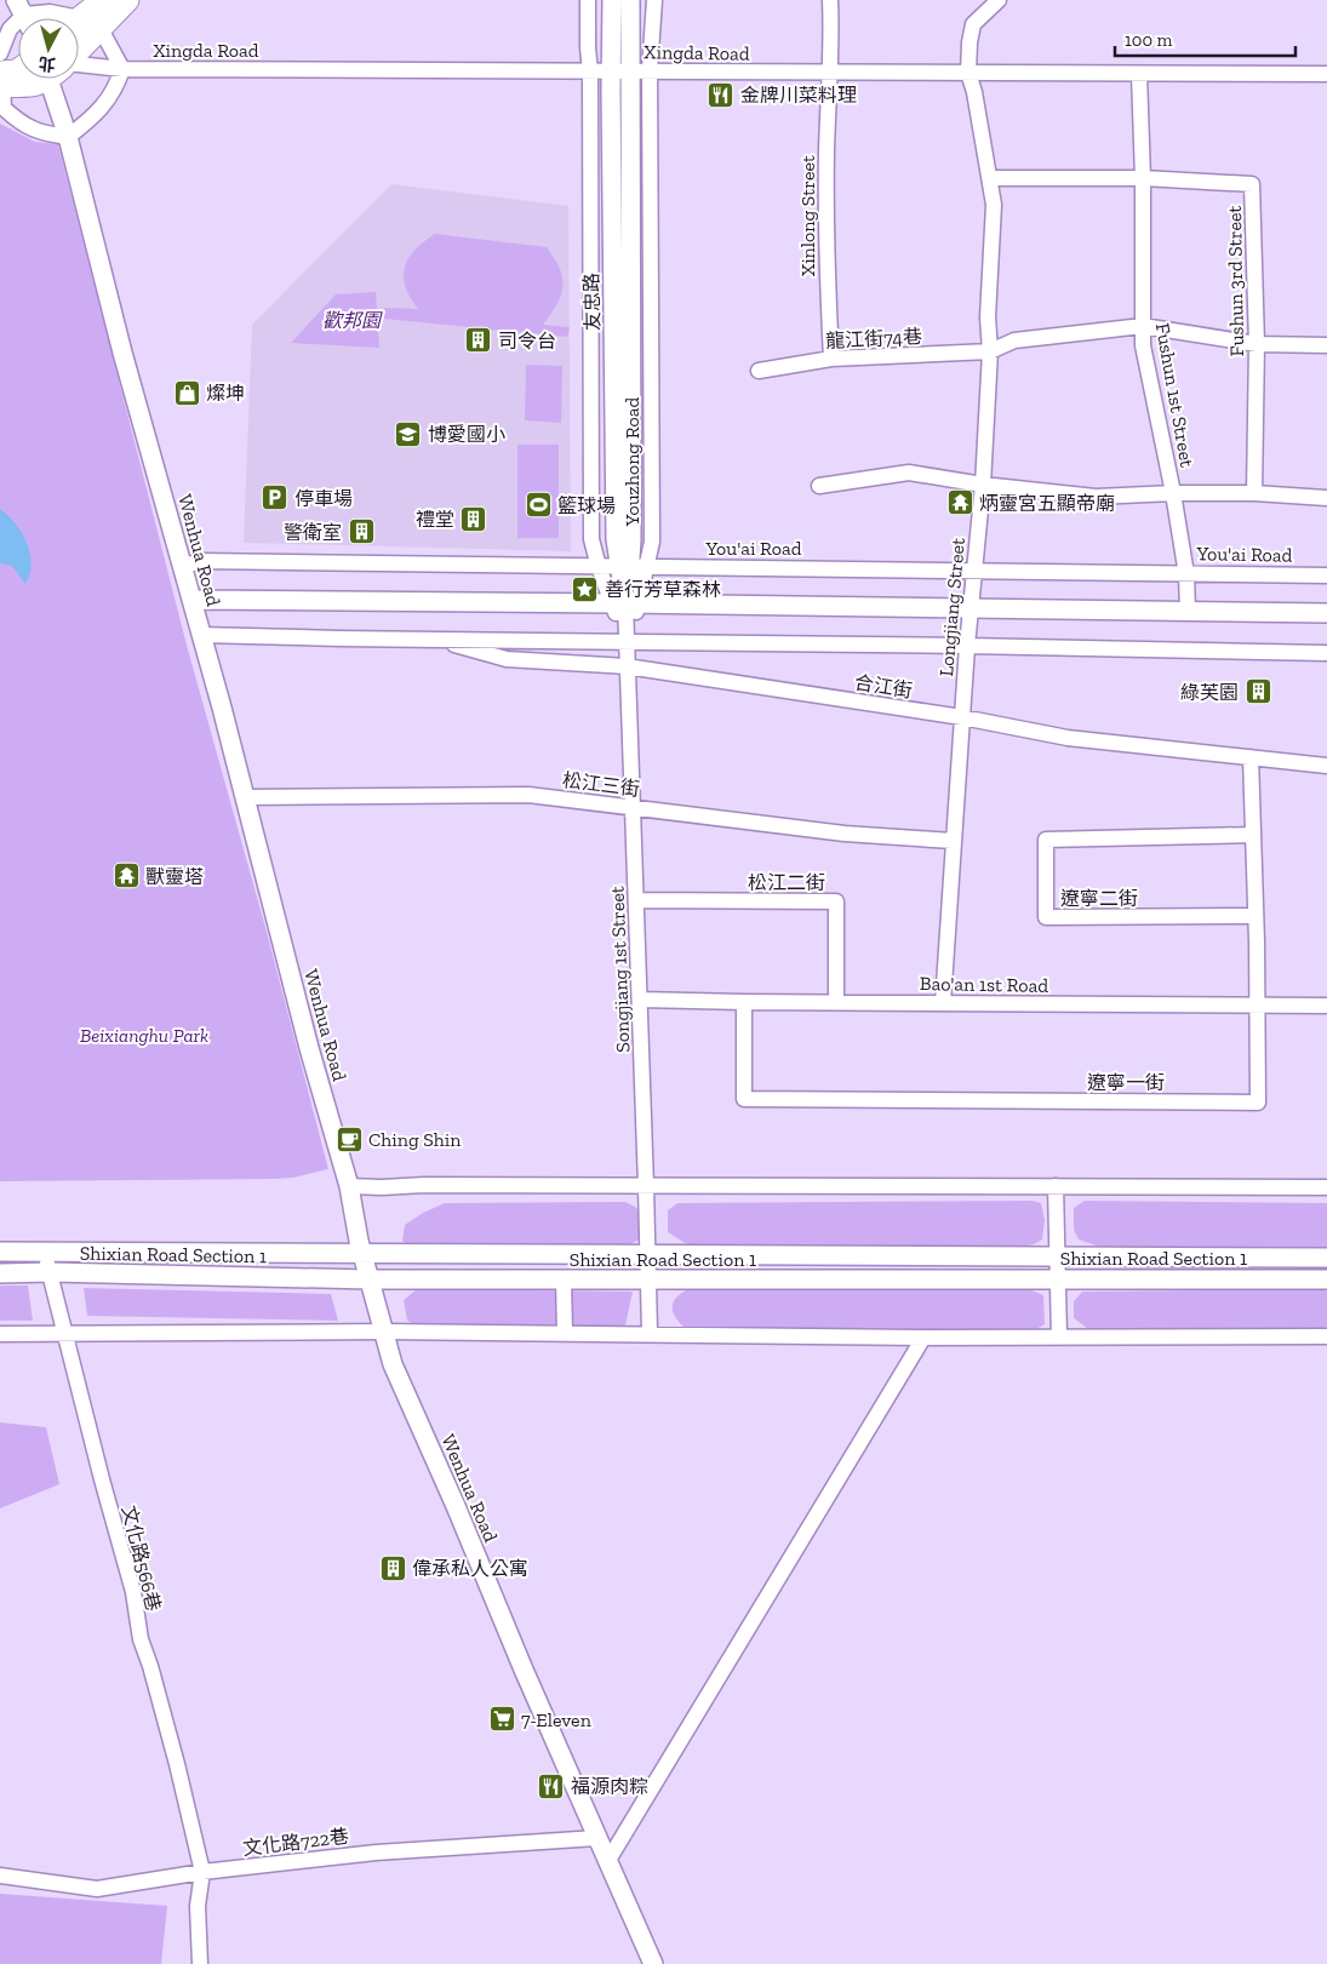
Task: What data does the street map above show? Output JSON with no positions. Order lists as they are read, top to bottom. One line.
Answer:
{"streets":{"street":["Xingda Road","Xinlong Street","Fushun 3rd Street","友忠路","龍江街74巷","Fushun 1st Street","Youzhong Road","You'ai Road","Wenhua Road","Longjiang Street","合江街","松江三街","松江二街","遼寧二街","Songjiang 1st Street","Bao'an 1st Road","遼寧一街","Shixian Road Section 1","文化路566巷","文化路722巷"]},"crossings":[["Xingda Road","Xinlong Street"],["Xingda Road","友忠路"],["Xingda Road","Fushun 1st Street"],["Xingda Road","Youzhong Road"],["Xingda Road","Longjiang Street"],["Xinlong Street","龍江街74巷"],["Fushun 3rd Street","龍江街74巷"],["Fushun 3rd Street","Fushun 1st Street"],["Fushun 3rd Street","Longjiang Street"],["友忠路","Youzhong Road"],["友忠路","You'ai Road"],["龍江街74巷","Fushun 1st Street"],["龍江街74巷","Longjiang Street"],["Fushun 1st Street","You'ai Road"],["Youzhong Road","You'ai Road"],["Youzhong Road","Songjiang 1st Street"],["You'ai Road","Wenhua Road"],["You'ai Road","Longjiang Street"],["Wenhua Road","松江三街"],["Wenhua Road","Shixian Road Section 1"],["Wenhua Road","文化路722巷"],["Longjiang Street","合江街"],["Longjiang Street","松江三街"],["Longjiang Street","Bao'an 1st Road"],["合江街","Songjiang 1st Street"],["合江街","遼寧一街"],["松江三街","Songjiang 1st Street"],["松江二街","Songjiang 1st Street"],["松江二街","Bao'an 1st Road"],["遼寧二街","遼寧一街"],["Songjiang 1st Street","Bao'an 1st Road"],["Songjiang 1st Street","Shixian Road Section 1"],["Bao'an 1st Road","遼寧一街"],["Shixian Road Section 1","文化路566巷"],["文化路566巷","文化路722巷"]],"parks":["歡邦園","Beixianghu Park"],"places":{"restaurant":["金牌川菜料理","福源肉粽"],"building":["司令台","禮堂","警衛室","綠芙園","偉承私人公寓"],"shop":["燦坤"],"school or university":["博愛國小"],"parking":["停車場"],"temple":["炳靈宮五顯帝廟","獸靈塔"],"sports":["籃球場"],"place":["善行芳草森林"],"cafe":["Ching Shin"],"supermarket":["7-Eleven"]},"scale_bar":"100 m","north":"bottom"}
